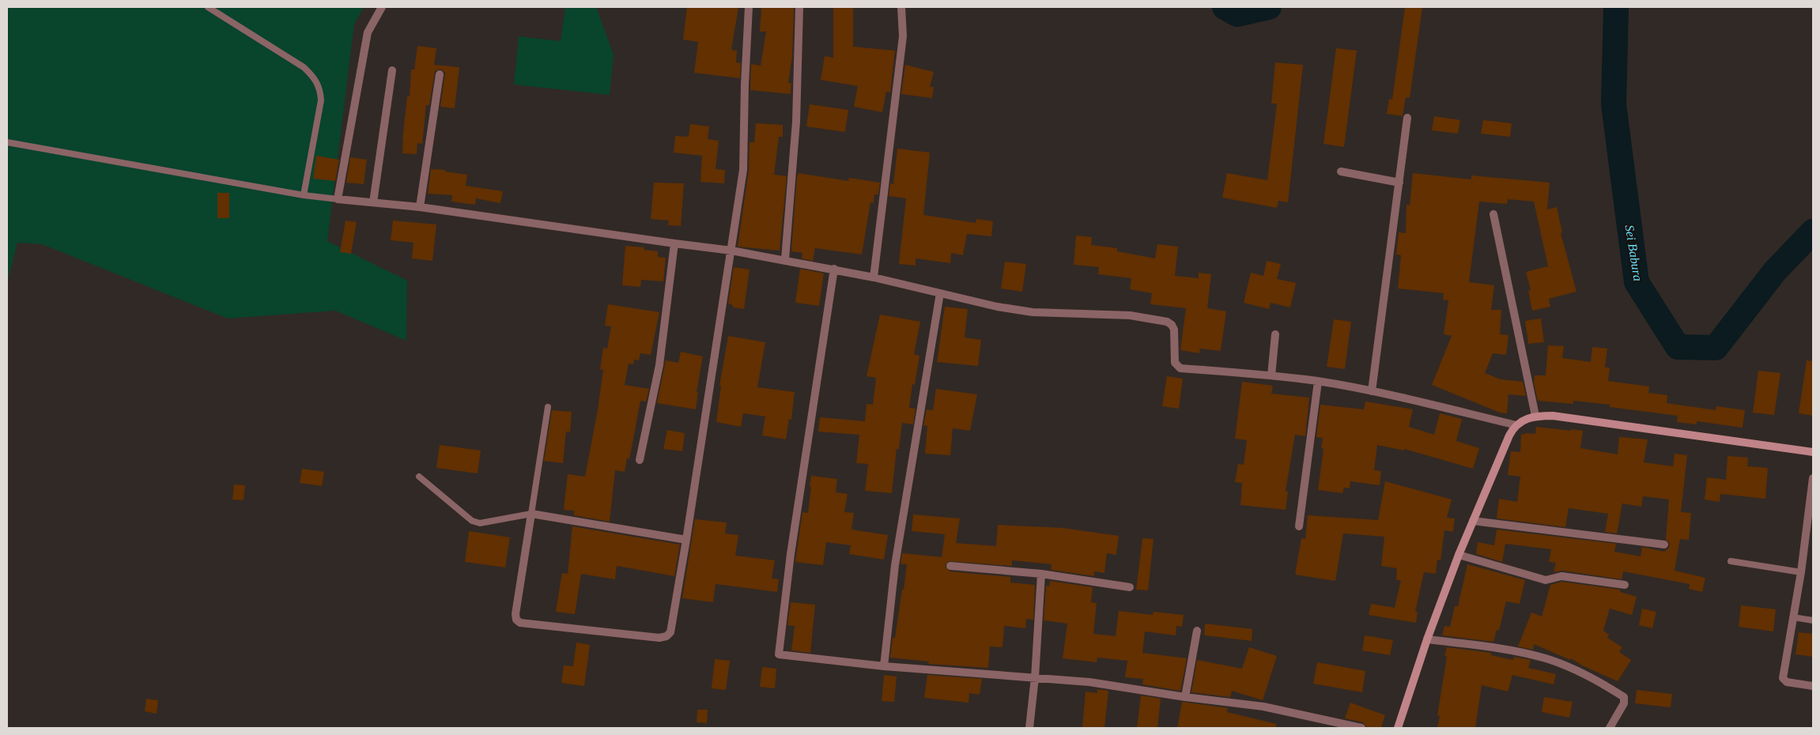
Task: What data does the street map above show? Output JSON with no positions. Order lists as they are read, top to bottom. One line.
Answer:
{"water":["Sei Babura"]}
